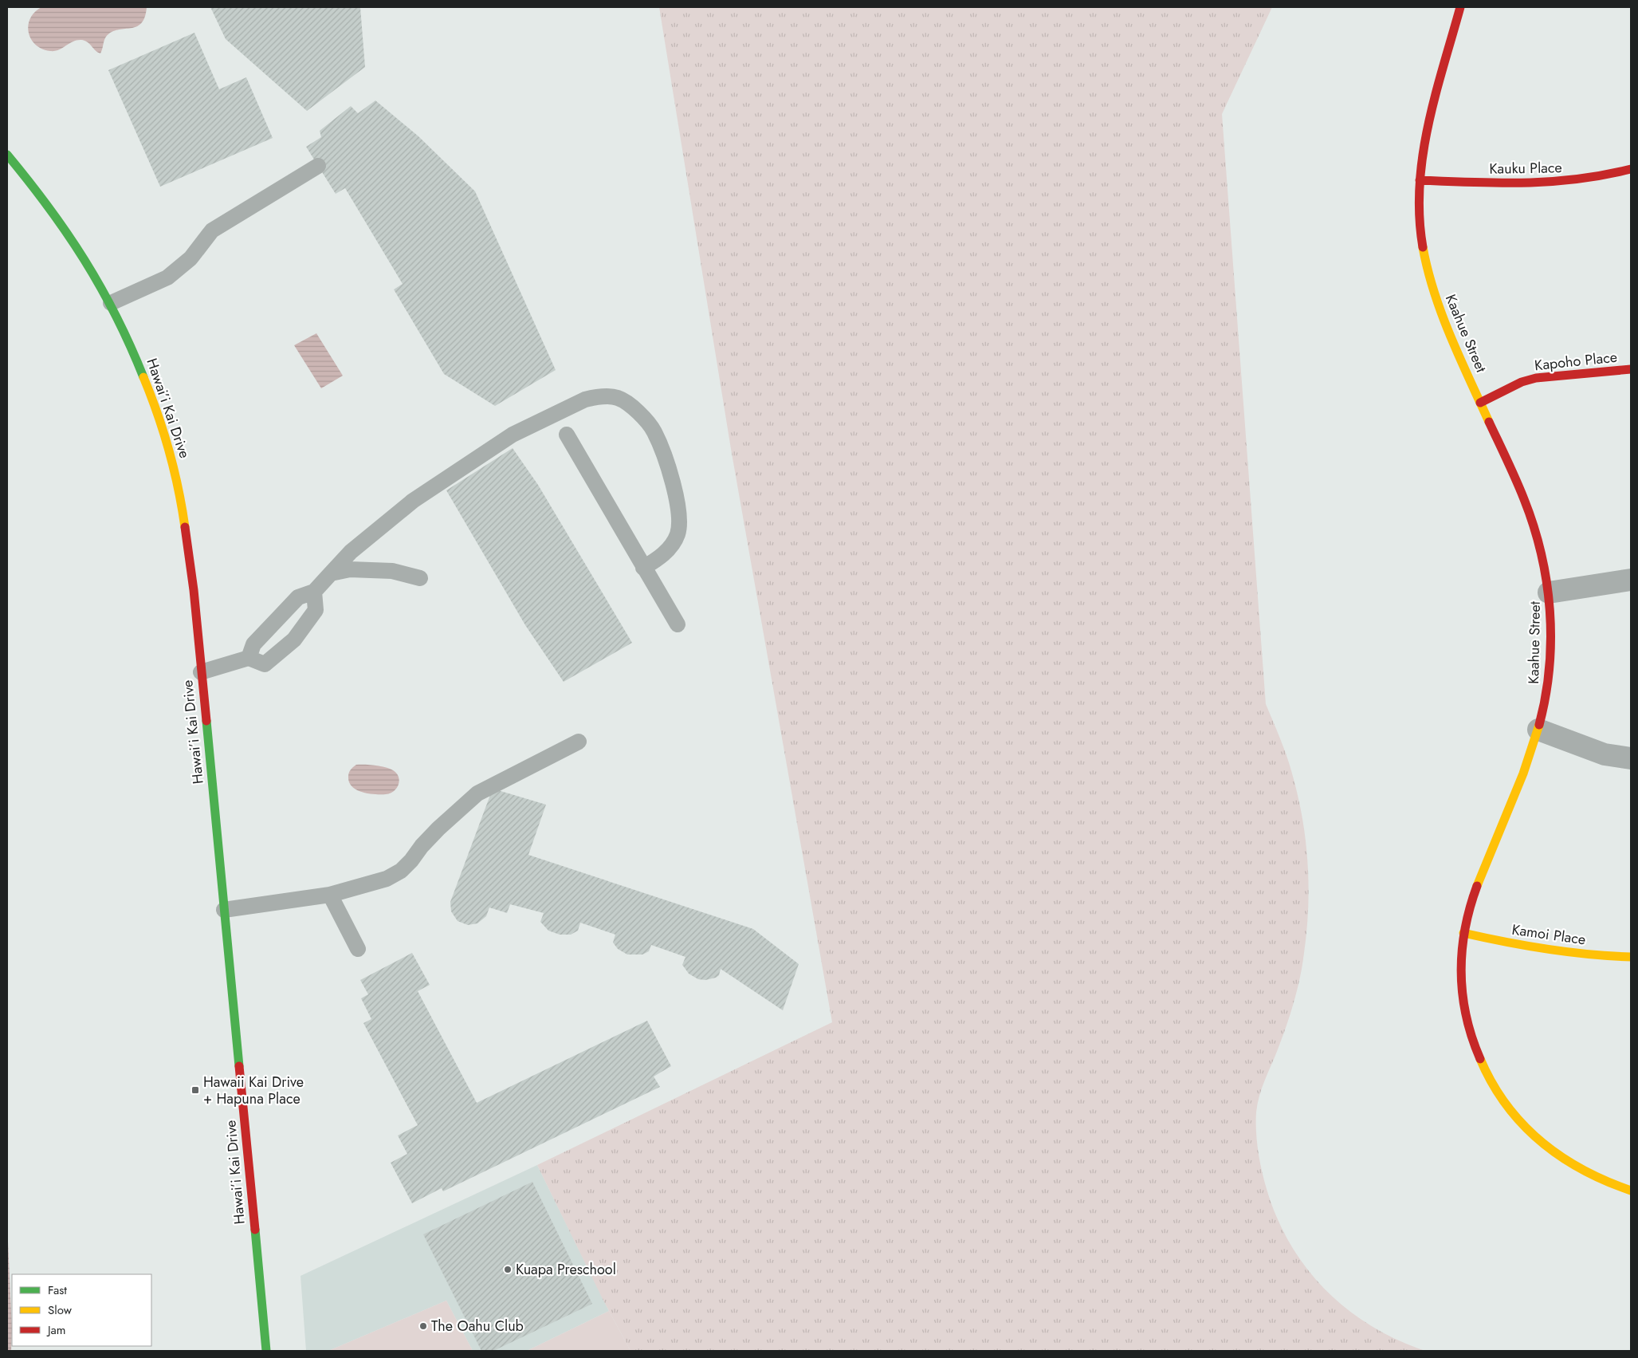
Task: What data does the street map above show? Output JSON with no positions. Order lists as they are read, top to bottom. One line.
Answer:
{"streets":{"street":["Kauku Place","Kaahue Street","Kapoho Place","Hawai’i Kai Drive","Kamoi Place"]},"crossings":[["Kauku Place","Kaahue Street"],["Kaahue Street","Kapoho Place"],["Kaahue Street","Kamoi Place"]],"places":{"transit":["Hawaii Kai Drive + Hapuna Place"],"other":["Kuapa Preschool","The Oahu Club"]},"legend":["Fast","Slow","Jam"]}
